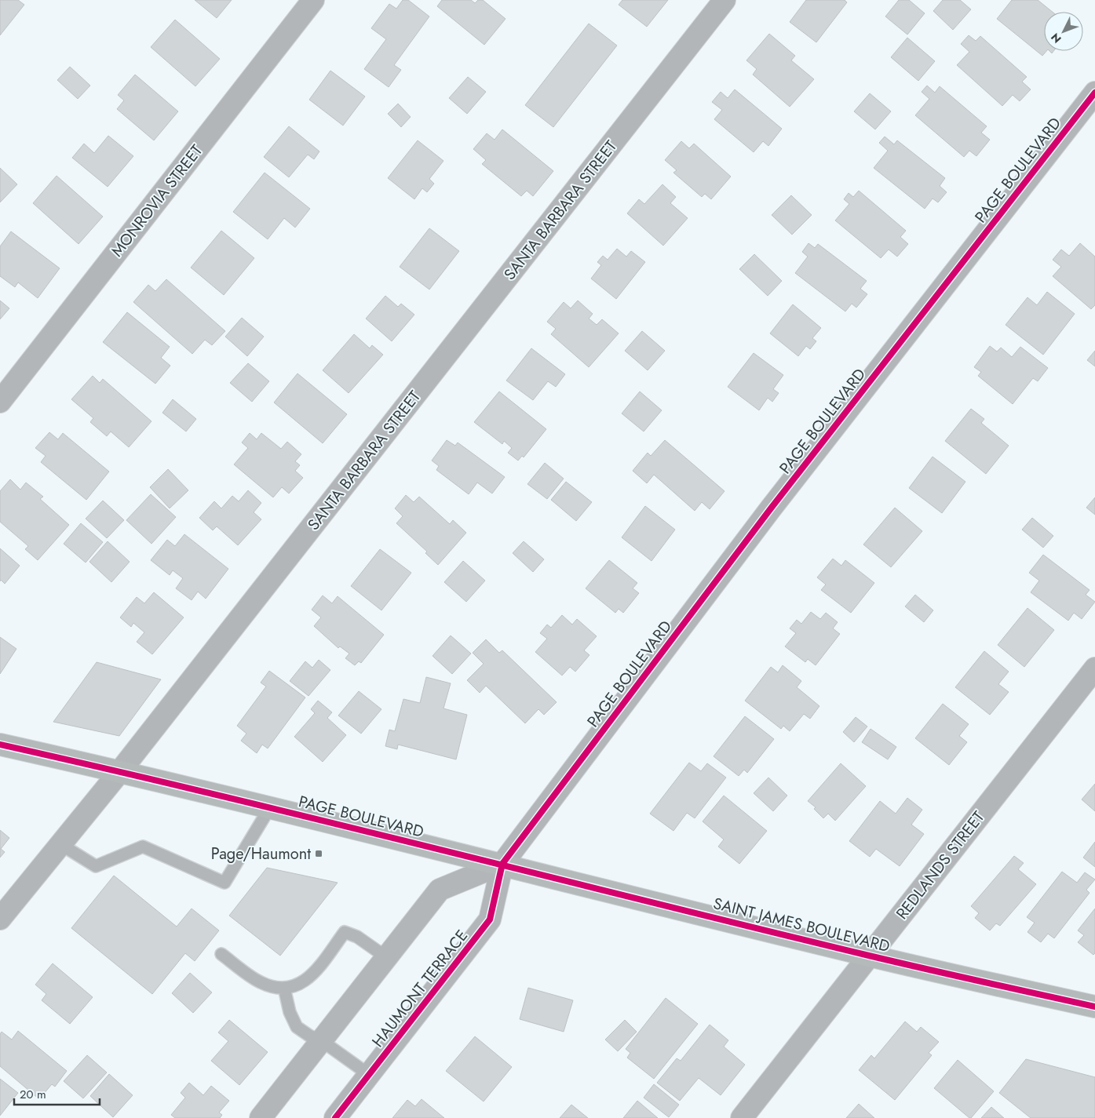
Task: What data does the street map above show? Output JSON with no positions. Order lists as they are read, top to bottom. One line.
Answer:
{"streets":{"main road":["PAGE BOULEVARD","SAINT JAMES BOULEVARD"],"street":["MONROVIA STREET","SANTA BARBARA STREET","REDLANDS STREET","HAUMONT TERRACE"]},"crossings":[["PAGE BOULEVARD","SANTA BARBARA STREET"],["PAGE BOULEVARD","SAINT JAMES BOULEVARD"],["PAGE BOULEVARD","HAUMONT TERRACE"],["REDLANDS STREET","SAINT JAMES BOULEVARD"],["SAINT JAMES BOULEVARD","HAUMONT TERRACE"]],"places":{"transit":["Page/Haumont"]},"scale_bar":"20 m","north":"bottom left"}
